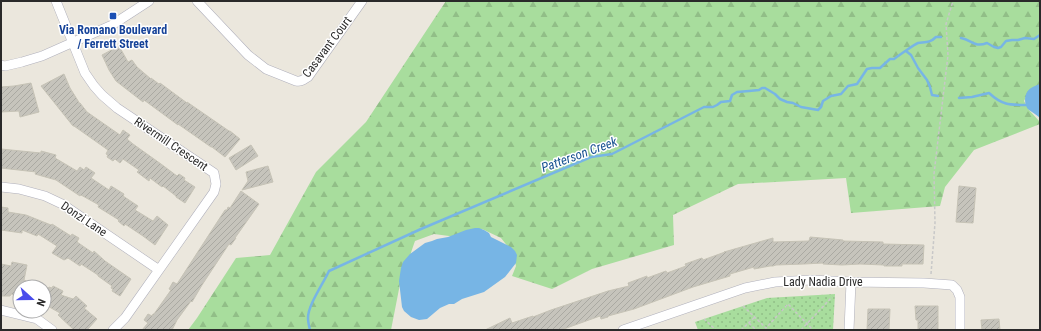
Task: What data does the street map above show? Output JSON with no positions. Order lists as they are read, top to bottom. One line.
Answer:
{"streets":{"street":["Casavant Court","Rivermill Crescent","Donzi Lane","Lady Nadia Drive"]},"crossings":[["Rivermill Crescent","Donzi Lane"]],"water":["Patterson Creek"],"places":{"transit":["Via Romano Boulevard / Ferrett Street"]},"north":"right"}
